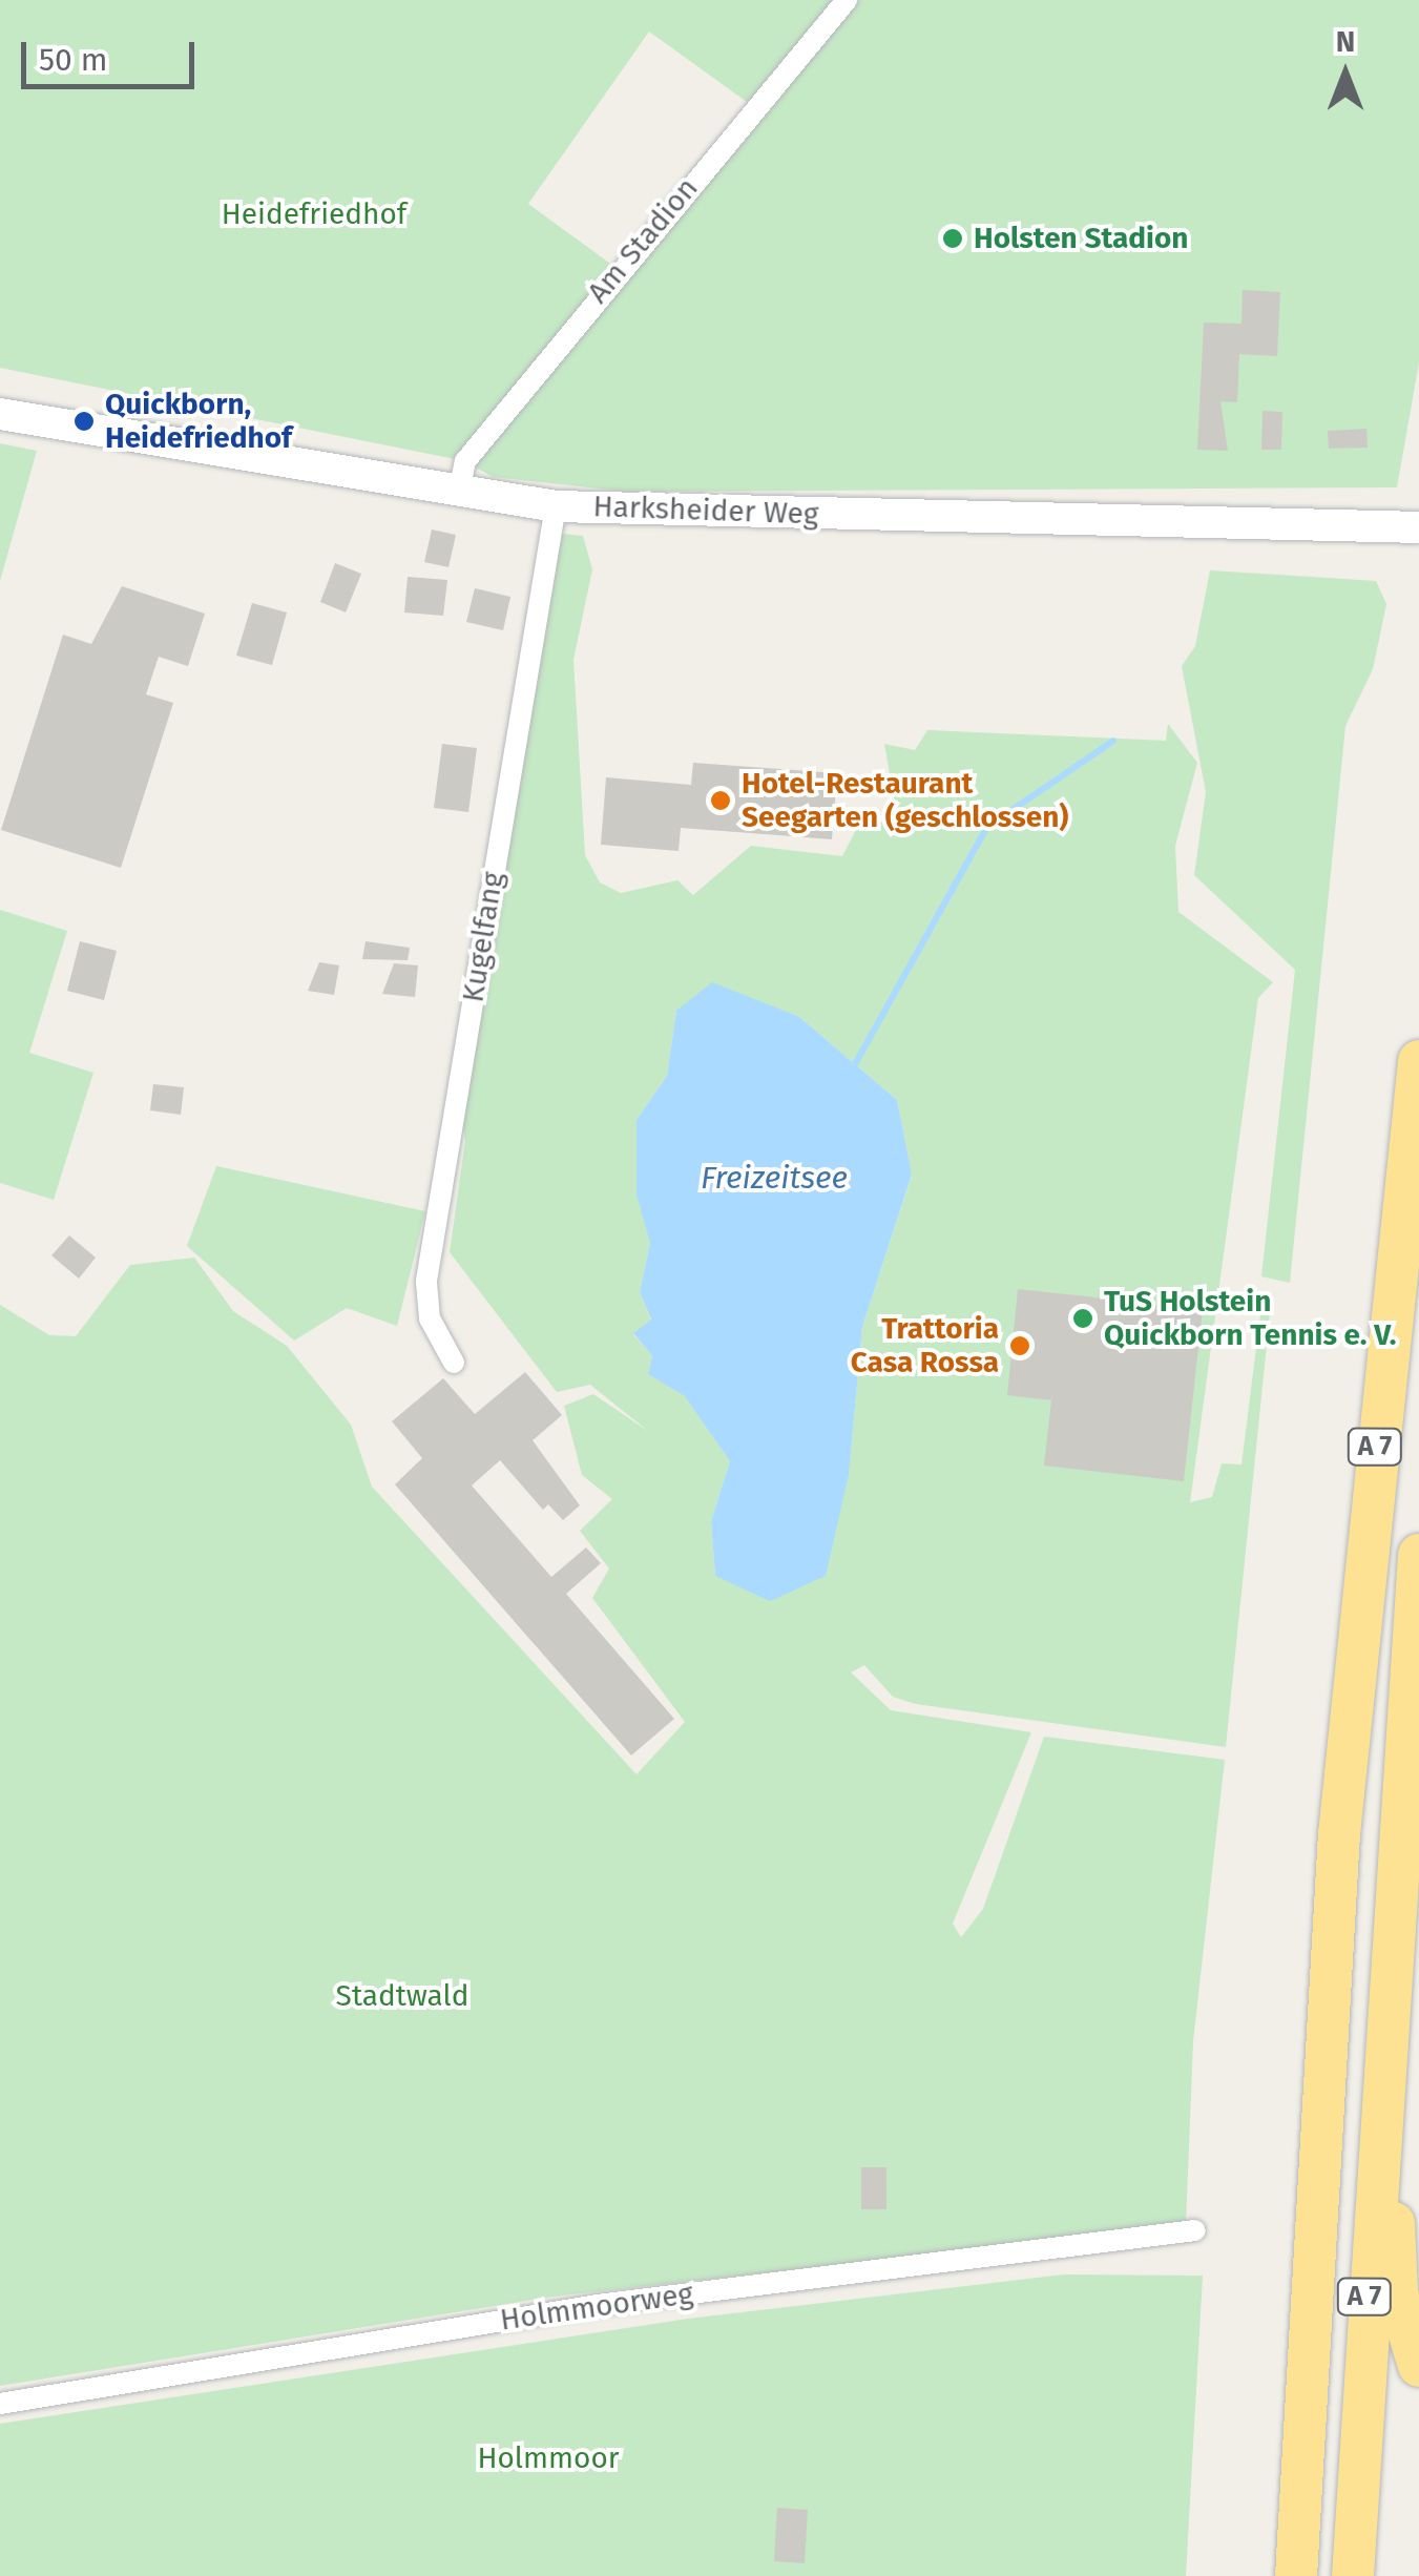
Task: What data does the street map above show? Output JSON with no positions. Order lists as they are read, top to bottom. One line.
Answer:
{"streets":{"highway":["A 7"],"main road":["Harksheider Weg"],"street":["Am Stadion","Kugelfang","Holmmoorweg"]},"crossings":[["Am Stadion","Harksheider Weg"],["Harksheider Weg","Kugelfang"]],"water":["Freizeitsee"],"parks":["Heidefriedhof","Stadtwald","Holmmoor"],"places":["Holsten Stadion","Quickborn, Heidefriedhof","Hotel-Restaurant Seegarten (geschlossen)","TuS Holstein Quickborn Tennis e. V.","Trattoria Casa Rossa"],"scale_bar":"50 m","north":"top"}
